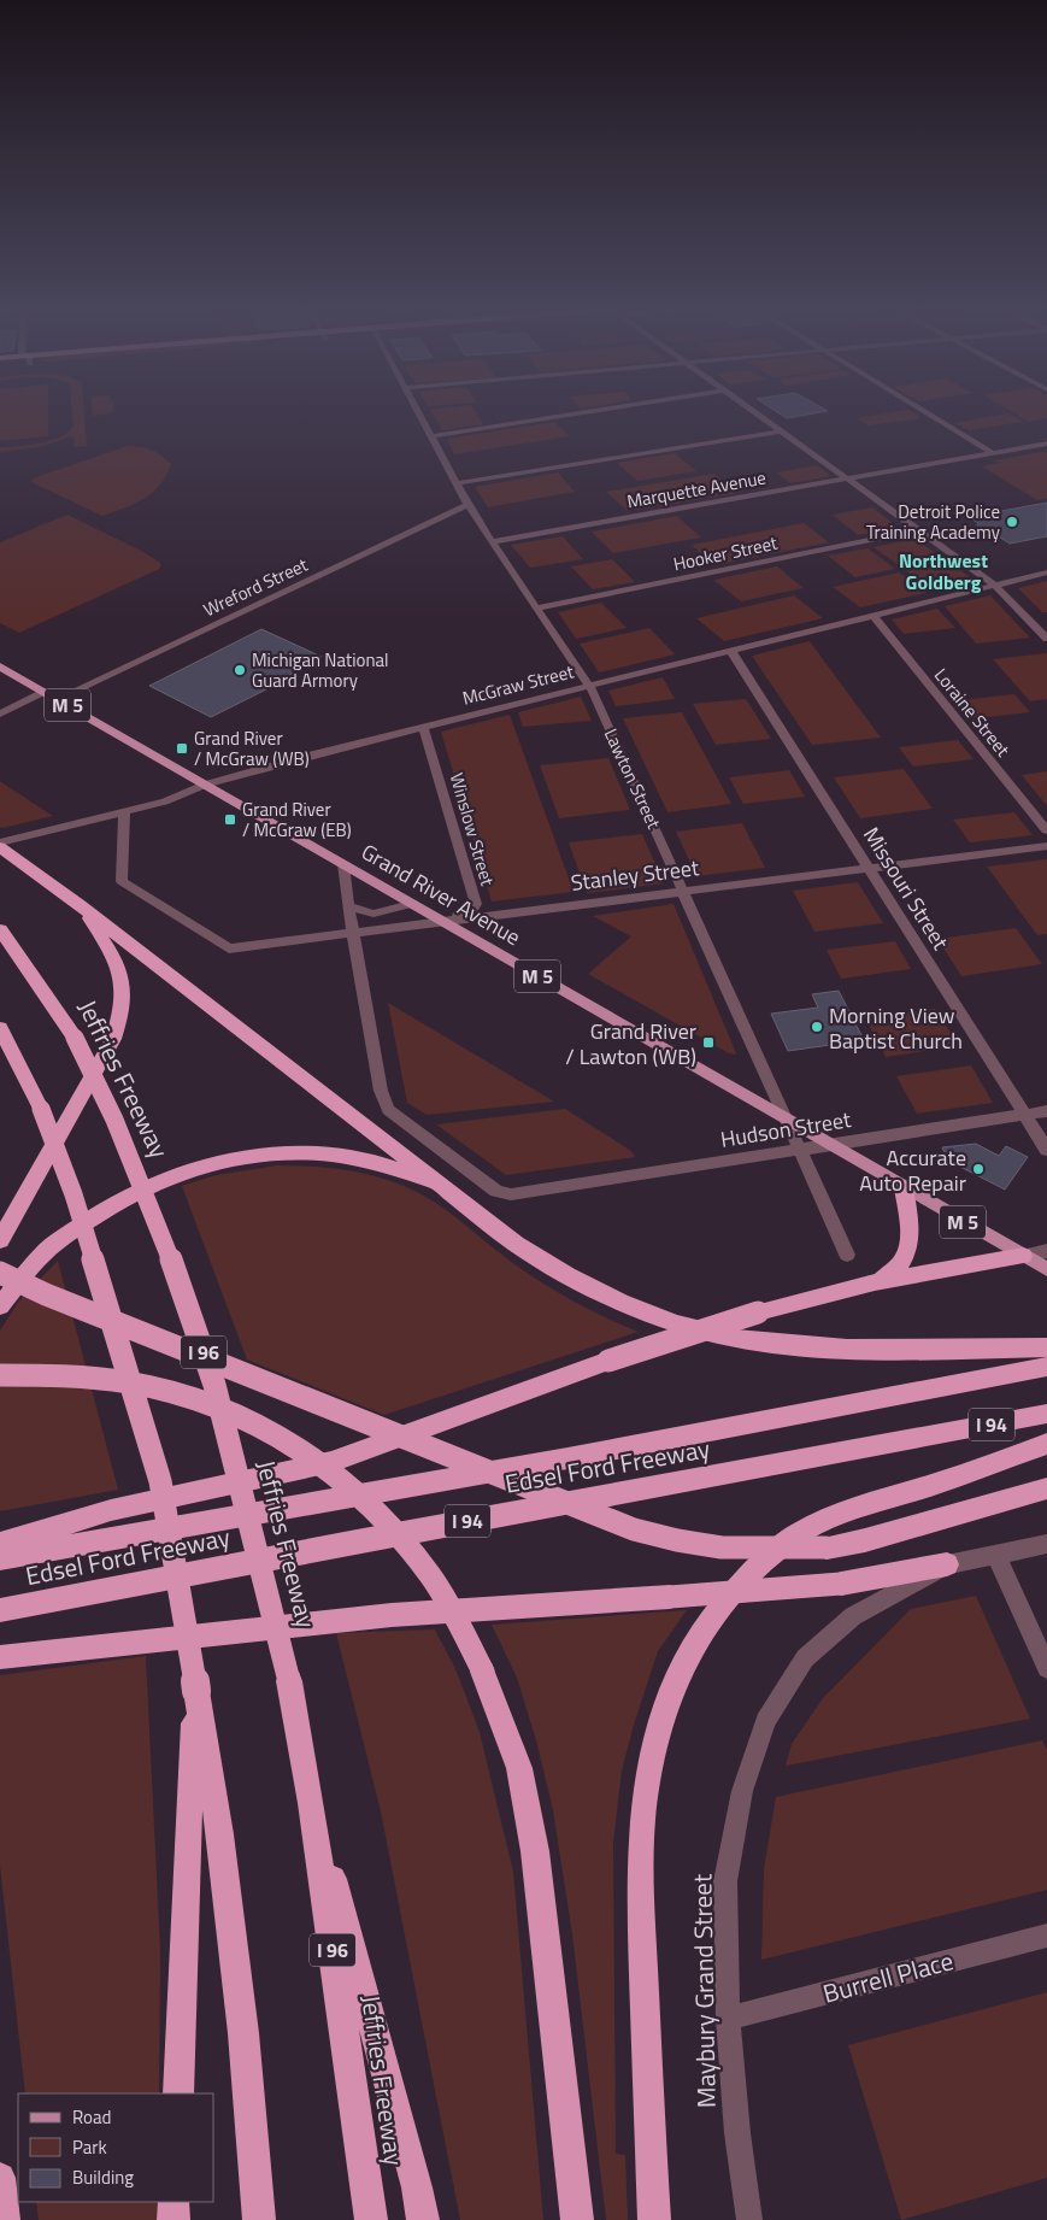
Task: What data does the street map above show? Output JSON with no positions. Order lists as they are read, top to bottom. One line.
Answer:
{"streets":{"highway":["Jeffries Freeway","I 96","I 94","Edsel Ford Freeway"],"main road":["M 5","Grand River Avenue"],"street":["Marquette Avenue","Hooker Street","Wreford Street","McGraw Street","Loraine Street","Lawton Street","Winslow Street","Stanley Street","Missouri Street","Hudson Street","Burrell Place","Maybury Grand Street"]},"crossings":[["Marquette Avenue","Lawton Street"],["Hooker Street","Lawton Street"],["Wreford Street","Lawton Street"],["Wreford Street","Grand River Avenue"],["McGraw Street","Loraine Street"],["McGraw Street","Lawton Street"],["McGraw Street","Winslow Street"],["McGraw Street","Stanley Street"],["McGraw Street","Missouri Street"],["McGraw Street","Grand River Avenue"],["Lawton Street","Stanley Street"],["Lawton Street","Grand River Avenue"],["Lawton Street","Hudson Street"],["Winslow Street","Stanley Street"],["Winslow Street","Grand River Avenue"],["Stanley Street","Missouri Street"],["Stanley Street","Grand River Avenue"],["Stanley Street","Hudson Street"],["Missouri Street","Hudson Street"],["Grand River Avenue","Hudson Street"],["Burrell Place","Maybury Grand Street"]],"districts":["Northwest Goldberg"],"places":{"other":["Detroit Police Training Academy","Michigan National Guard Armory","Morning View Baptist Church","Accurate Auto Repair"],"transit":["Grand River / McGraw (WB)","Grand River / McGraw (EB)","Grand River / Lawton (WB)"]},"legend":["Road","Park","Building"]}
